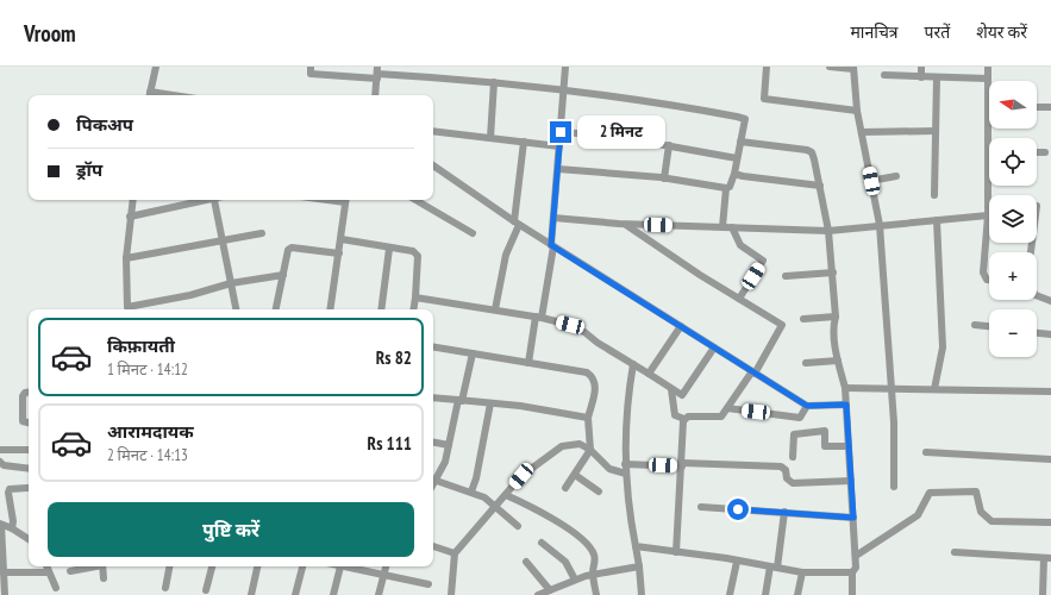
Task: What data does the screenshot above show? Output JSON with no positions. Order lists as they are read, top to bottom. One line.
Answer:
{"north":"left","page":{"header":"Vroom","nav":["मानचित्र","परतें","शेयर करें"],"map_buttons":["+","−"],"banner":["पिकअप","ड्रॉप"],"bubble":"2 मिनट","list":[{"name":"किफ़ायती","note":"1 मिनट · 14:12","value":"Rs 82"},{"name":"आरामदायक","note":"2 मिनट · 14:13","value":"Rs 111"}],"buttons":"पुष्टि करें"}}
